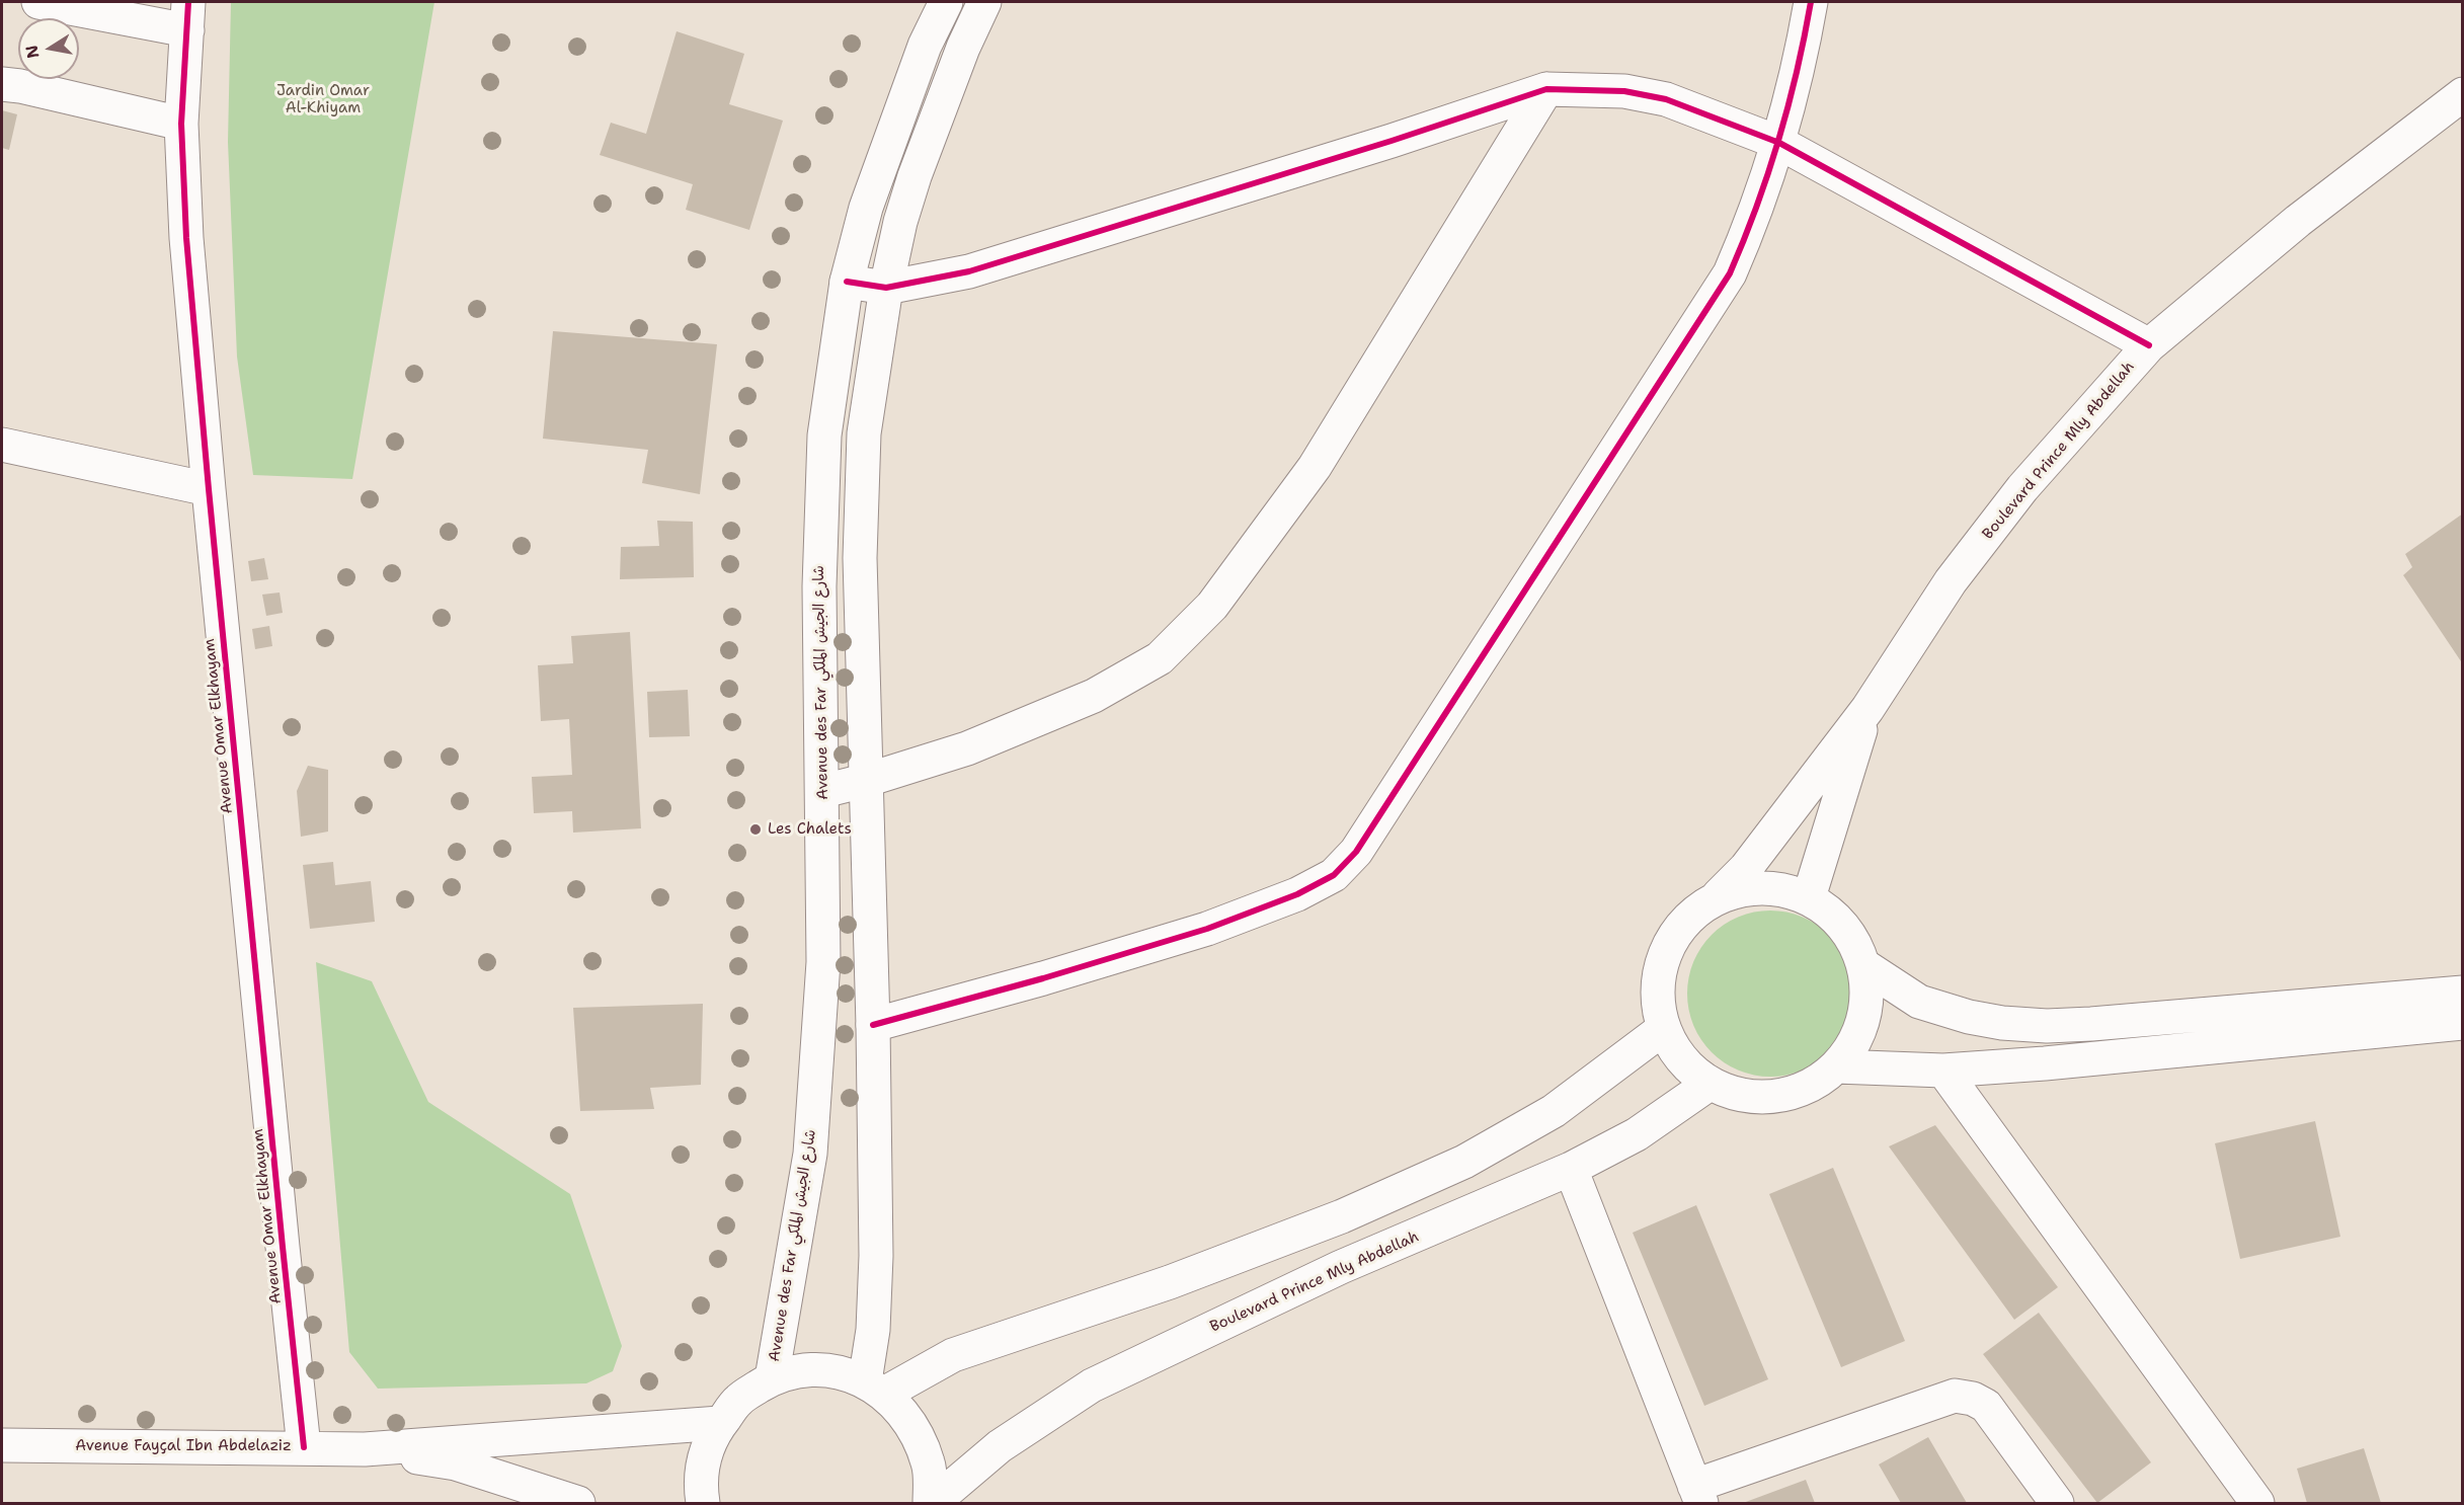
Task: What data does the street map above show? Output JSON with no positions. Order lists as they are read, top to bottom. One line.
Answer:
{"streets":{"street":["Boulevard Prince Mly Abdellah","Avenue des Far شارع الجيش الملكي","Avenue Omar Elkhayam","Avenue Fayçal Ibn Abdelaziz"]},"crossings":[["Avenue Omar Elkhayam","Avenue Fayçal Ibn Abdelaziz"]],"parks":["Jardin Omar Al-Khiyam"],"places":["Les Chalets"],"north":"left"}
